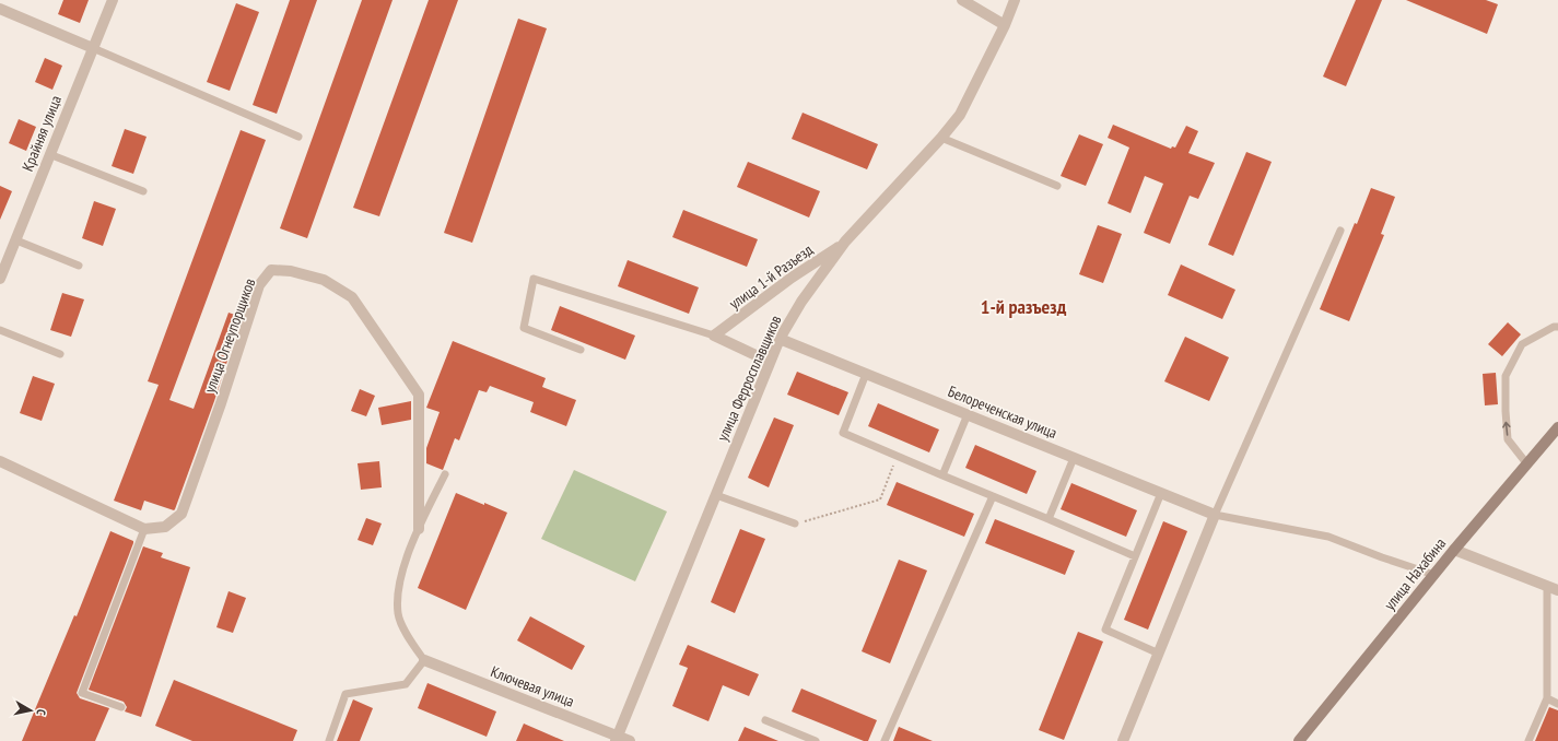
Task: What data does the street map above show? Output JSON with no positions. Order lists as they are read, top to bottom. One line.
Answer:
{"streets":{"main road":["улица Нахабина"],"street":["Крайняя улица","улица 1-й Разъезд","улица Огнеупорщиков","улица Ферросплавщиков","Белореченская улица","Ключевая улица"]},"crossings":[["улица 1-й Разъезд","улица Ферросплавщиков"],["улица Ферросплавщиков","Белореченская улица"],["улица Ферросплавщиков","Ключевая улица"]],"districts":["1-й разъезд"],"north":"right"}
